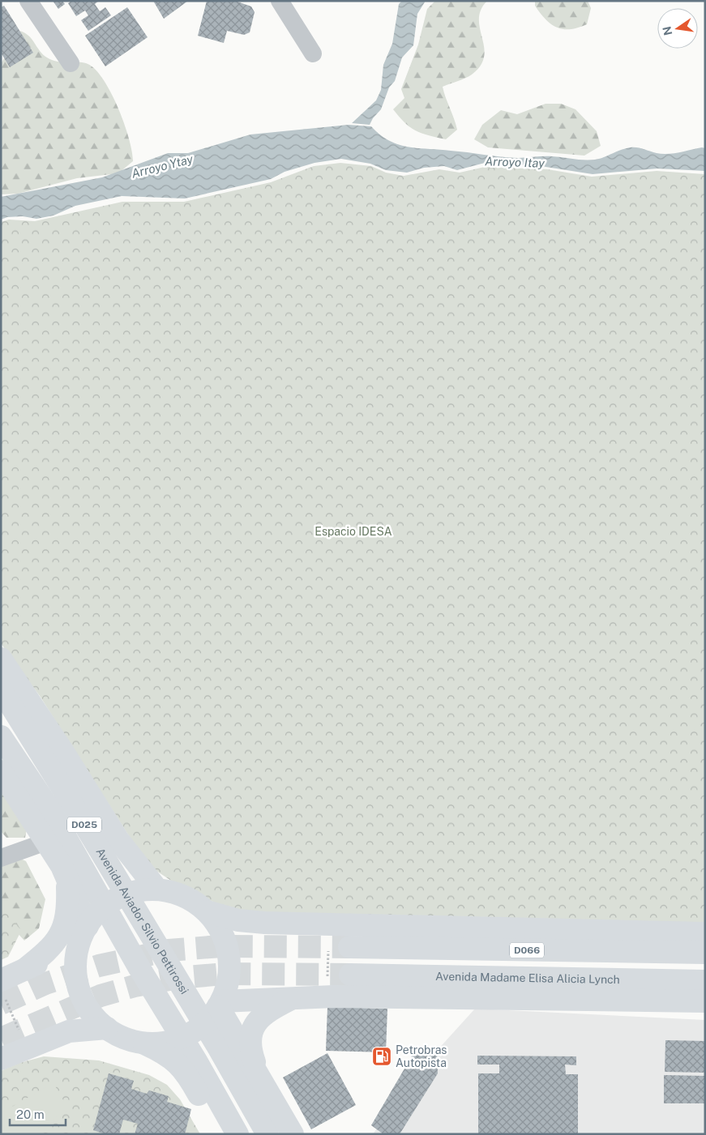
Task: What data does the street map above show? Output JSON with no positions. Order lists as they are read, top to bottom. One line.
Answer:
{"streets":{"highway":["D025","Avenida Aviador Silvio Pettirossi","D066","Avenida Madame Elisa Alicia Lynch"]},"water":["Arroyo Itay","Arroyo Ytay"],"parks":["Espacio IDESA"],"places":{"fuel station":["Petrobras Autopista"]},"scale_bar":"20 m","north":"left"}
